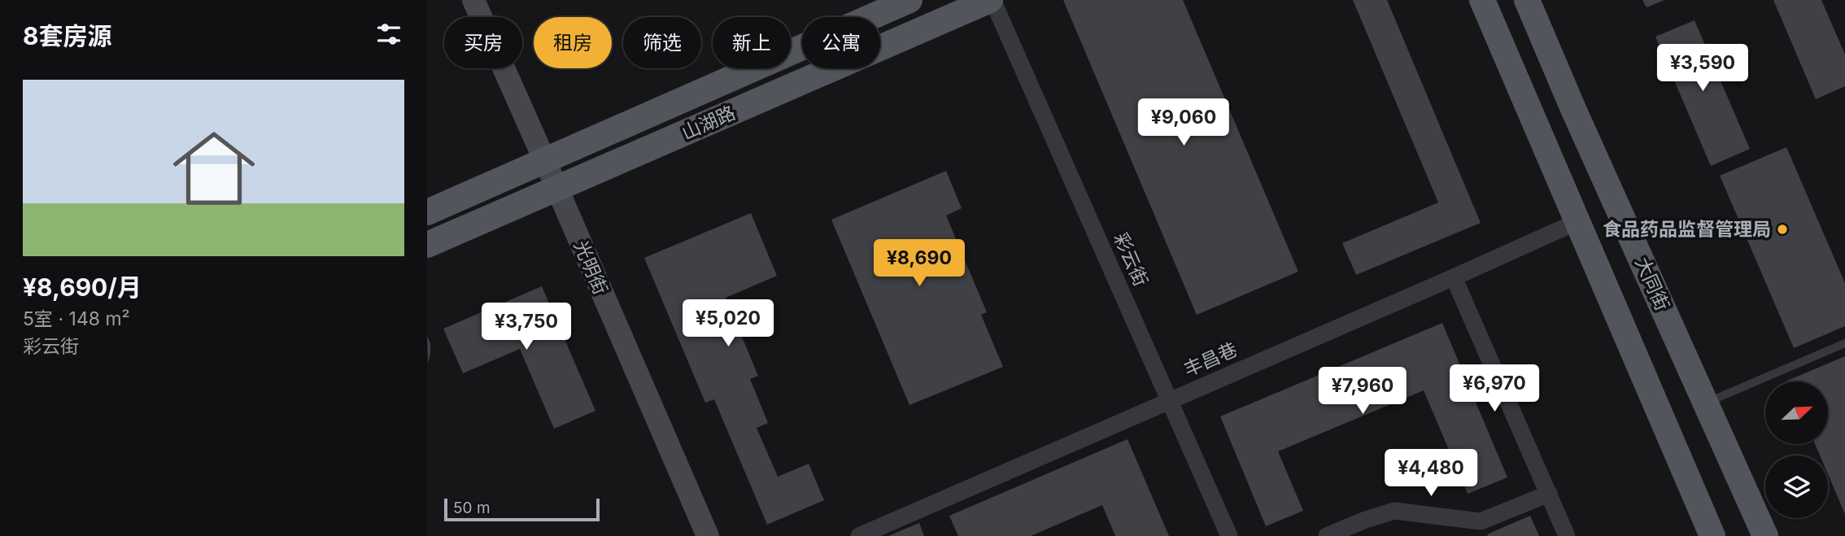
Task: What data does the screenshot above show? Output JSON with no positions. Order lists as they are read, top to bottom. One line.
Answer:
{"streets":{"main road":["山湖路","光明街","大同街"],"street":["彩云街","丰昌巷"]},"crossings":[["山湖路","彩云街"],["山湖路","光明街"],["彩云街","丰昌巷"]],"places":["食品药品监督管理局"],"scale_bar":"50 m","north":"top right","page":{"heading":"8套房源","chip":["买房","租房","筛选","新上","公寓"],"price":["¥3,590","¥9,060","¥8,690","¥5,020","¥3,750","¥6,970","¥7,960","¥4,480"],"list":[{"name":"¥8,690/月","note":"5室 · 148 m² · 彩云街"}],"scale":"50 m"}}
